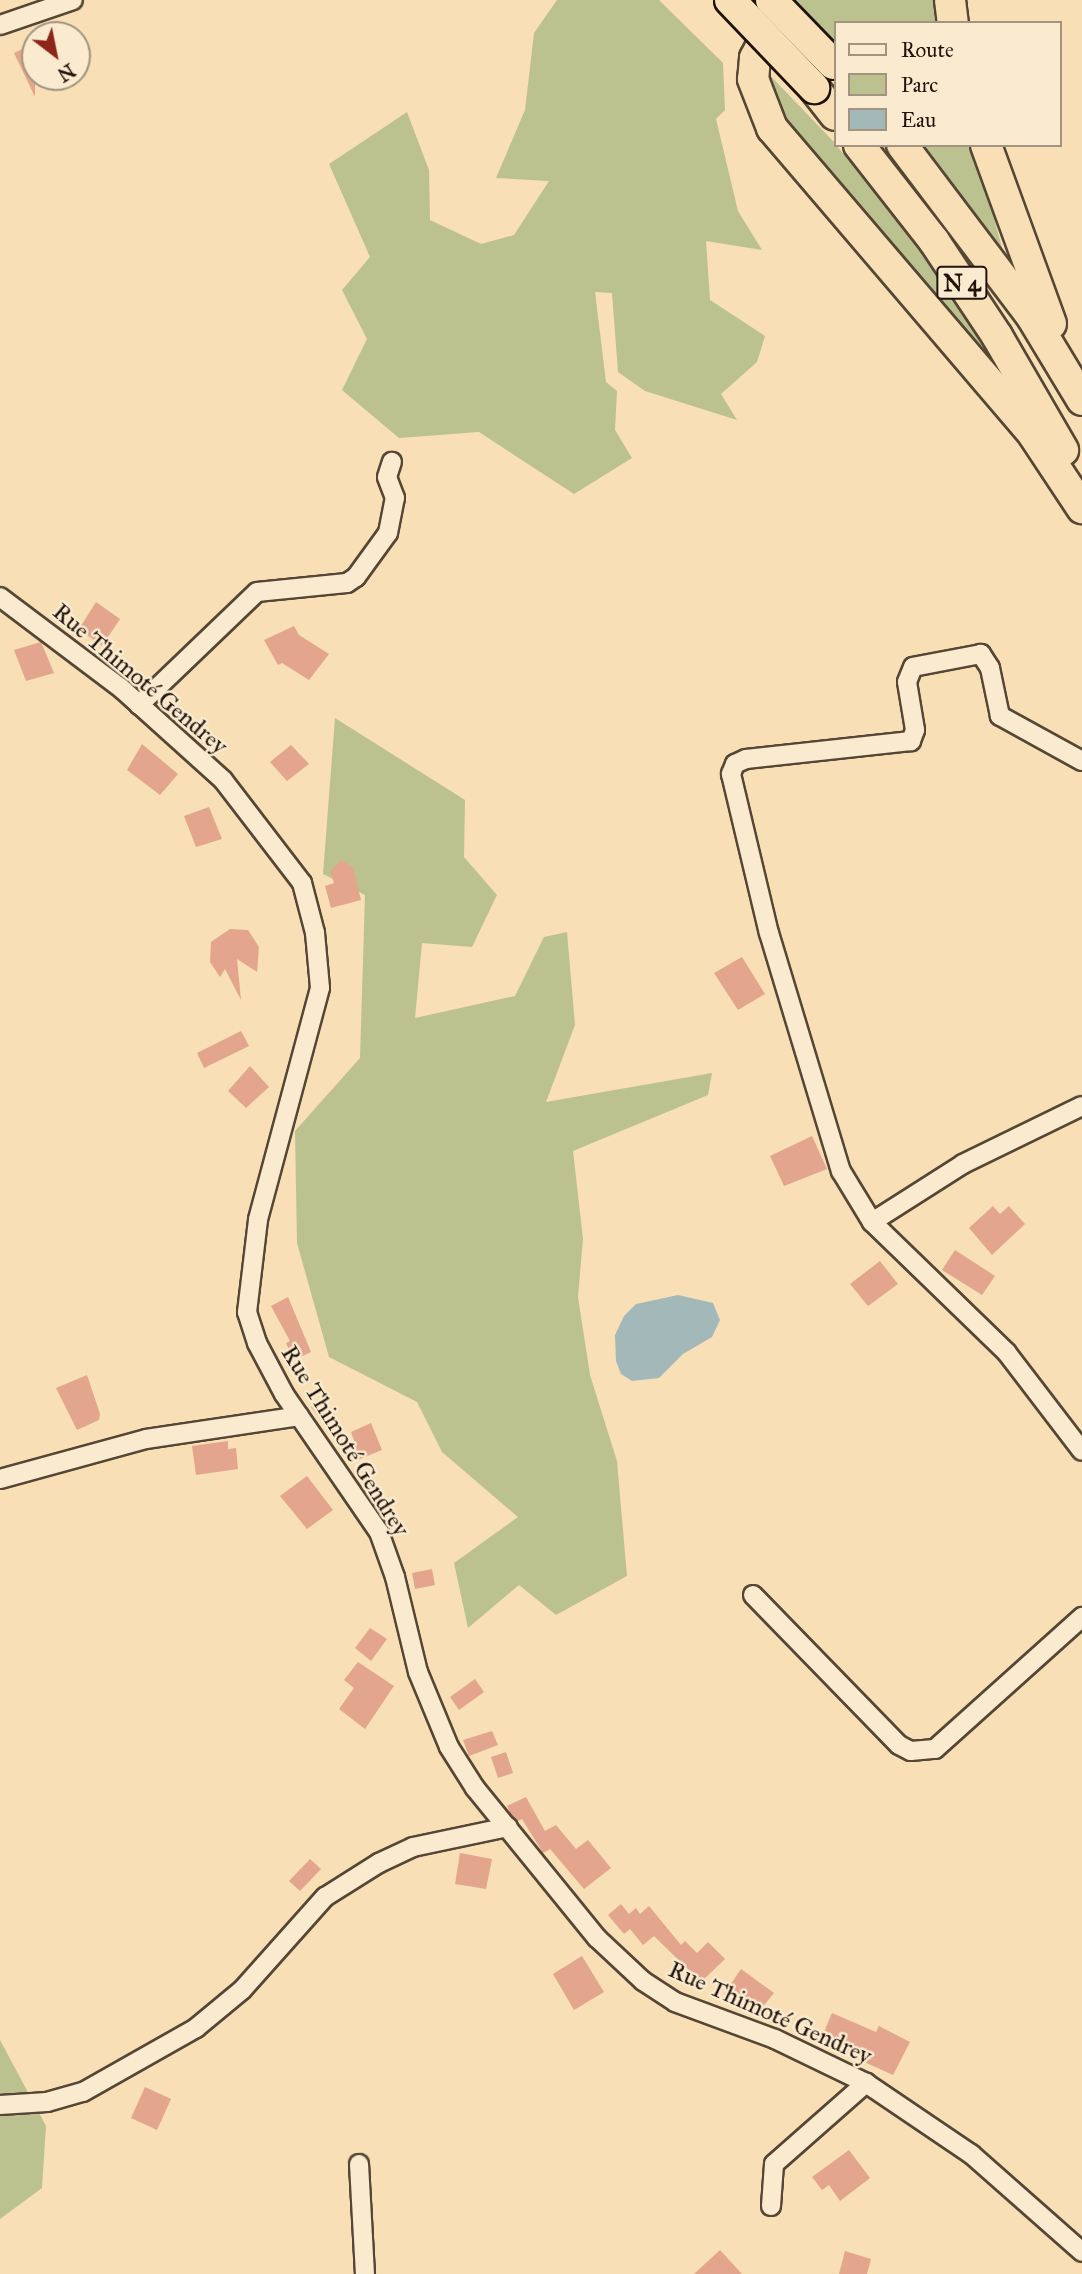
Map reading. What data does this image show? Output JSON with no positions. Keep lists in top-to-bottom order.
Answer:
{
  "streets": {
    "highway": ["N 4"],
    "street": ["Rue Thimoté Gendrey"]
  },
  "legend": ["Route", "Parc", "Eau"],
  "north": "bottom right"
}
